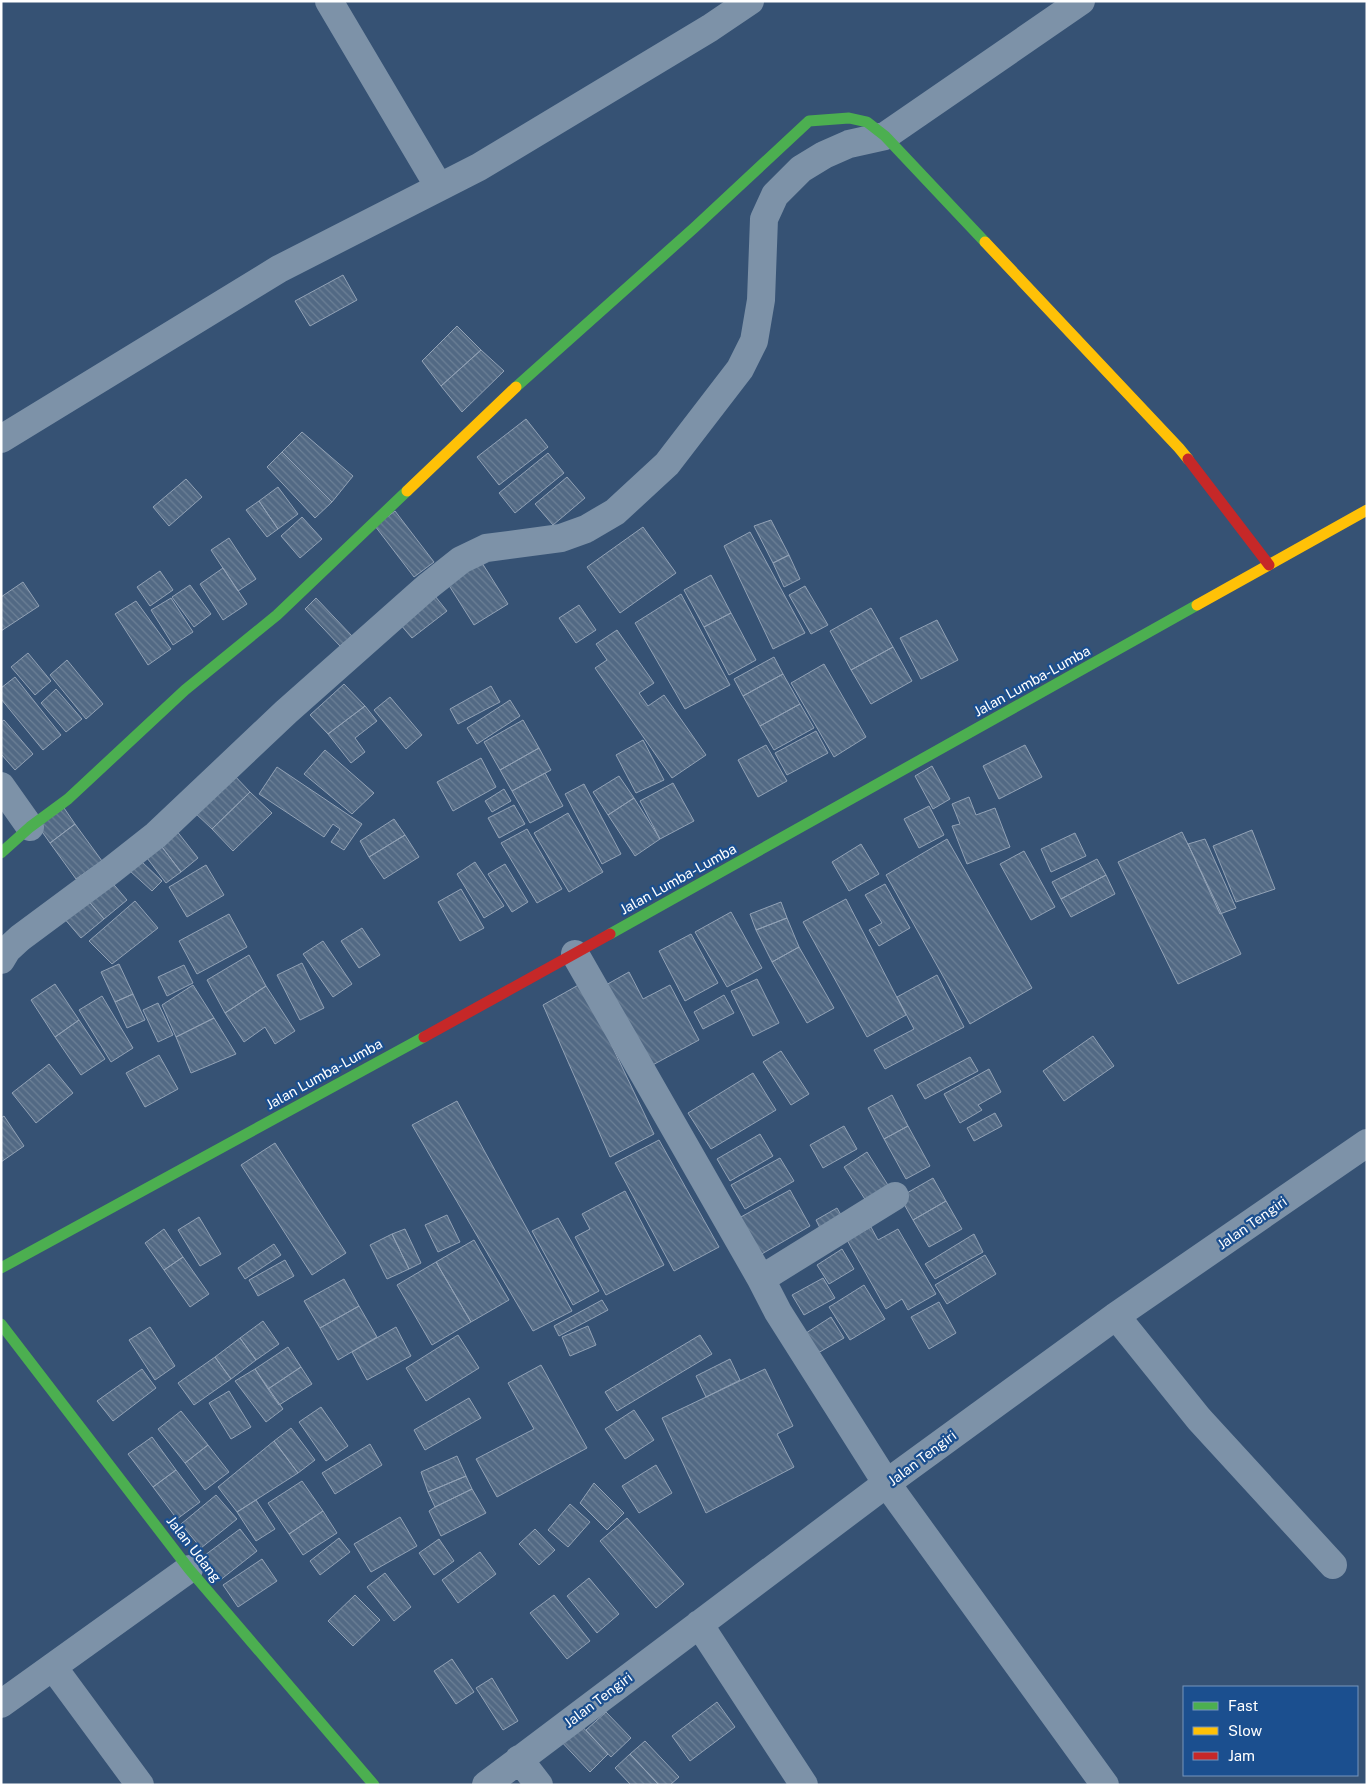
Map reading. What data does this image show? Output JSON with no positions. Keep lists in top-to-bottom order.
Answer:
{
  "streets": {
    "street": ["Jalan Lumba-Lumba", "Jalan Tengiri", "Jalan Udang"]
  },
  "legend": ["Fast", "Slow", "Jam"]
}
